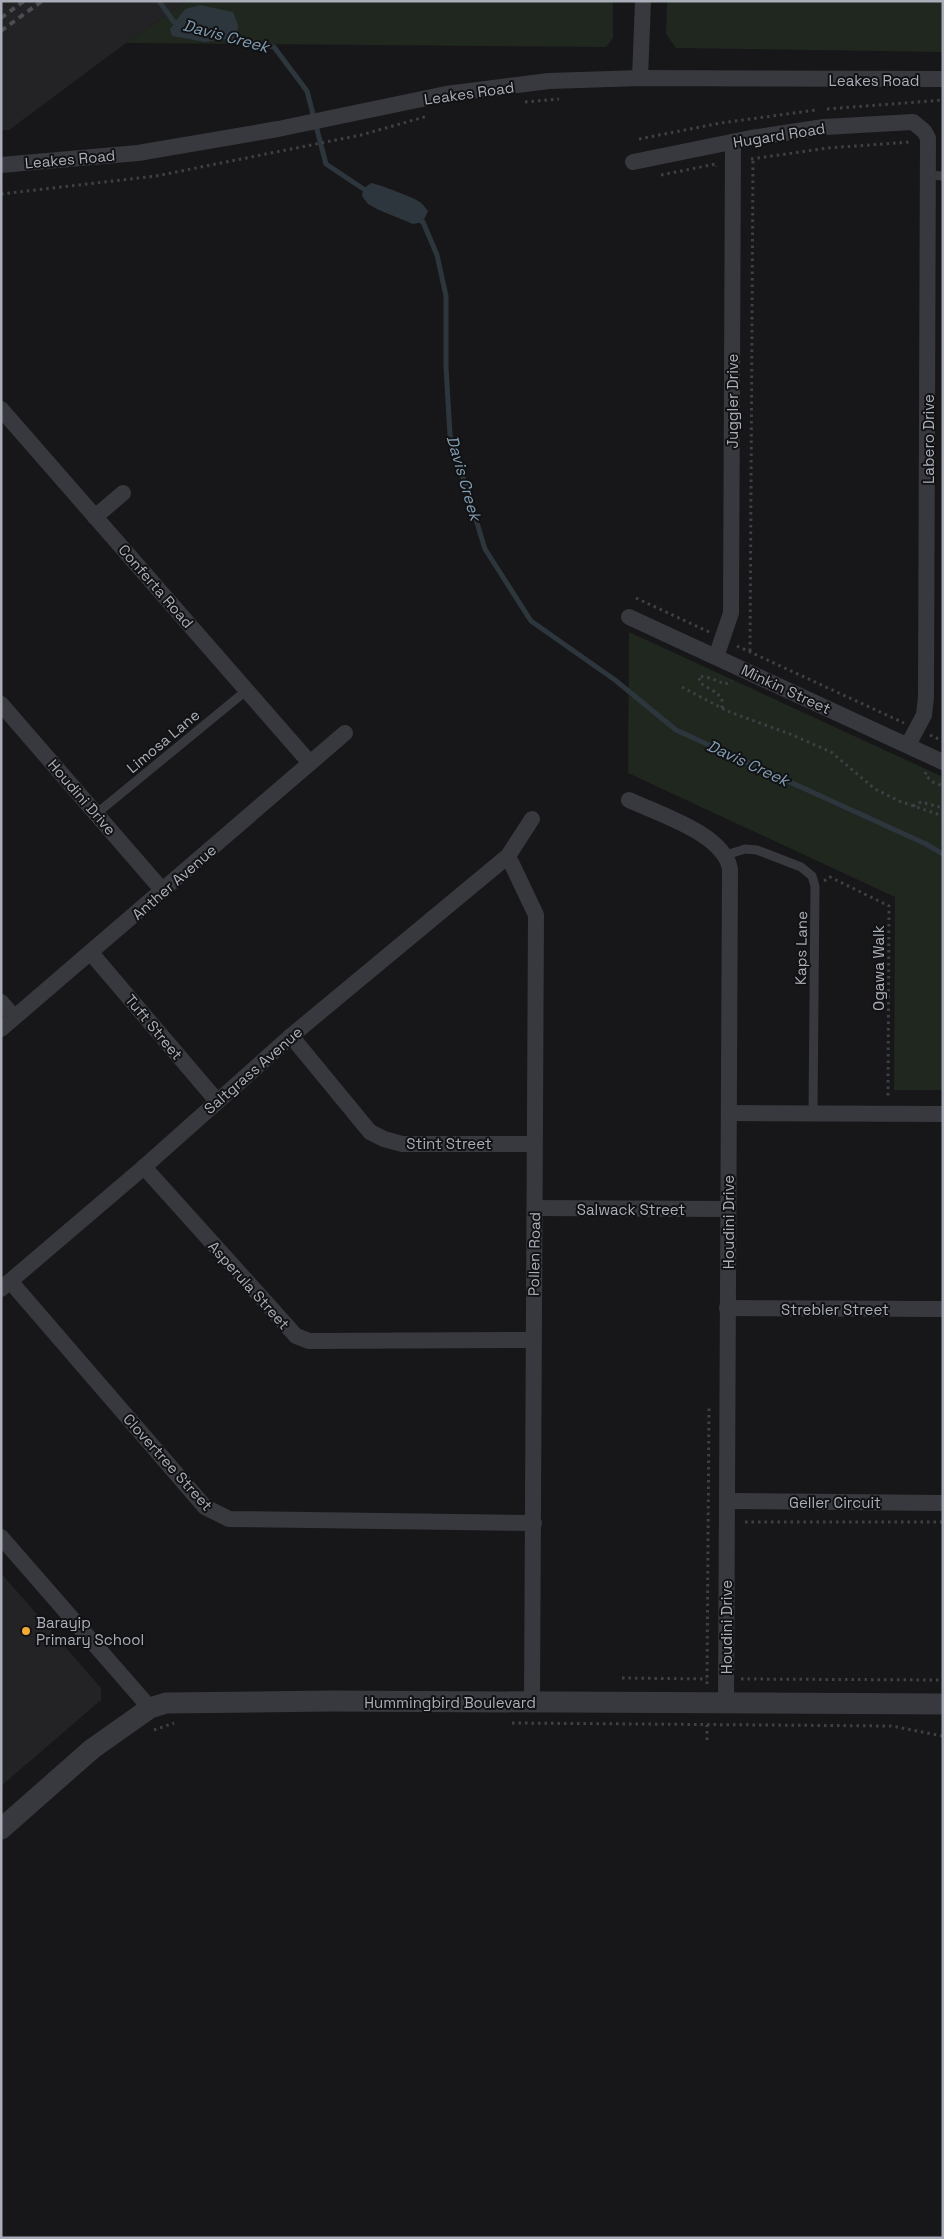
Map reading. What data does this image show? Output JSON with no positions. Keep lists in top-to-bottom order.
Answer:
{
  "streets": {
    "street": [
      "Leakes Road",
      "Hugard Road",
      "Juggler Drive",
      "Labero Drive",
      "Conferta Road",
      "Minkin Street",
      "Houdini Drive",
      "Anther Avenue",
      "Tuft Street",
      "Saltgrass Avenue",
      "Stint Street",
      "Salwack Street",
      "Pollen Road",
      "Asperula Street",
      "Strebler Street",
      "Clovertree Street",
      "Geller Circuit",
      "Hummingbird Boulevard"
    ],
    "lane": ["Limosa Lane", "Kaps Lane"],
    "path": ["Ogawa Walk"]
  },
  "crossings": [
    ["Hugard Road", "Juggler Drive"],
    ["Hugard Road", "Labero Drive"],
    ["Juggler Drive", "Minkin Street"],
    ["Labero Drive", "Minkin Street"],
    ["Conferta Road", "Limosa Lane"],
    ["Conferta Road", "Anther Avenue"],
    ["Limosa Lane", "Houdini Drive"],
    ["Houdini Drive", "Anther Avenue"],
    ["Houdini Drive", "Salwack Street"],
    ["Houdini Drive", "Strebler Street"],
    ["Houdini Drive", "Geller Circuit"],
    ["Houdini Drive", "Hummingbird Boulevard"],
    ["Anther Avenue", "Tuft Street"],
    ["Kaps Lane", "Ogawa Walk"],
    ["Tuft Street", "Saltgrass Avenue"],
    ["Saltgrass Avenue", "Stint Street"],
    ["Saltgrass Avenue", "Pollen Road"],
    ["Saltgrass Avenue", "Asperula Street"],
    ["Saltgrass Avenue", "Clovertree Street"],
    ["Stint Street", "Pollen Road"],
    ["Salwack Street", "Pollen Road"],
    ["Pollen Road", "Asperula Street"],
    ["Pollen Road", "Clovertree Street"],
    ["Pollen Road", "Hummingbird Boulevard"]
  ],
  "water": ["Davis Creek"],
  "places": ["Barayip Primary School"]
}
